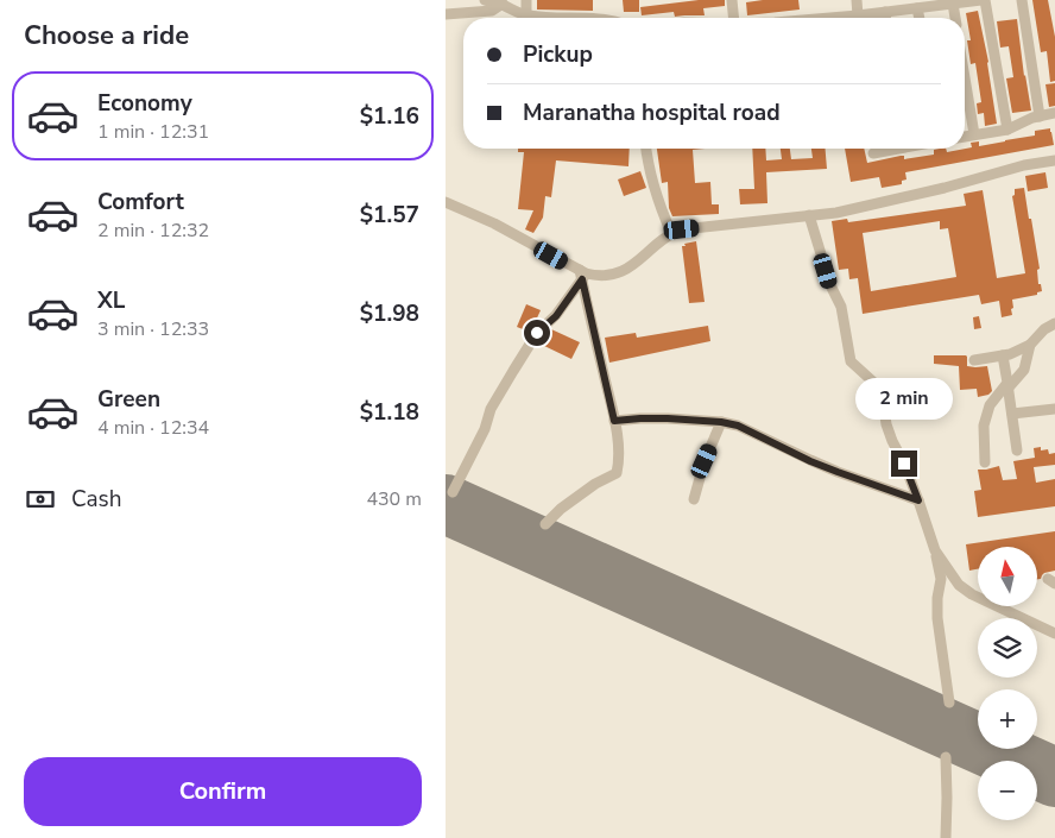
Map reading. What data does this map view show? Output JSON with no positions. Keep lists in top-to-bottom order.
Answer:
{
  "north": "top",
  "page": {
    "heading": "Choose a ride",
    "banner": ["Pickup", "Maranatha hospital road"],
    "list": [
      {
        "name": "Economy",
        "note": "1 min · 12:31",
        "value": "$1.16"
      },
      {
        "name": "Comfort",
        "note": "2 min · 12:32",
        "value": "$1.57"
      },
      {
        "name": "XL",
        "note": "3 min · 12:33",
        "value": "$1.98"
      },
      {
        "name": "Green",
        "note": "4 min · 12:34",
        "value": "$1.18"
      }
    ],
    "bubble": "2 min",
    "pay": ["Cash", "430 m"],
    "map_buttons": ["+", "−"],
    "buttons": "Confirm"
  }
}
